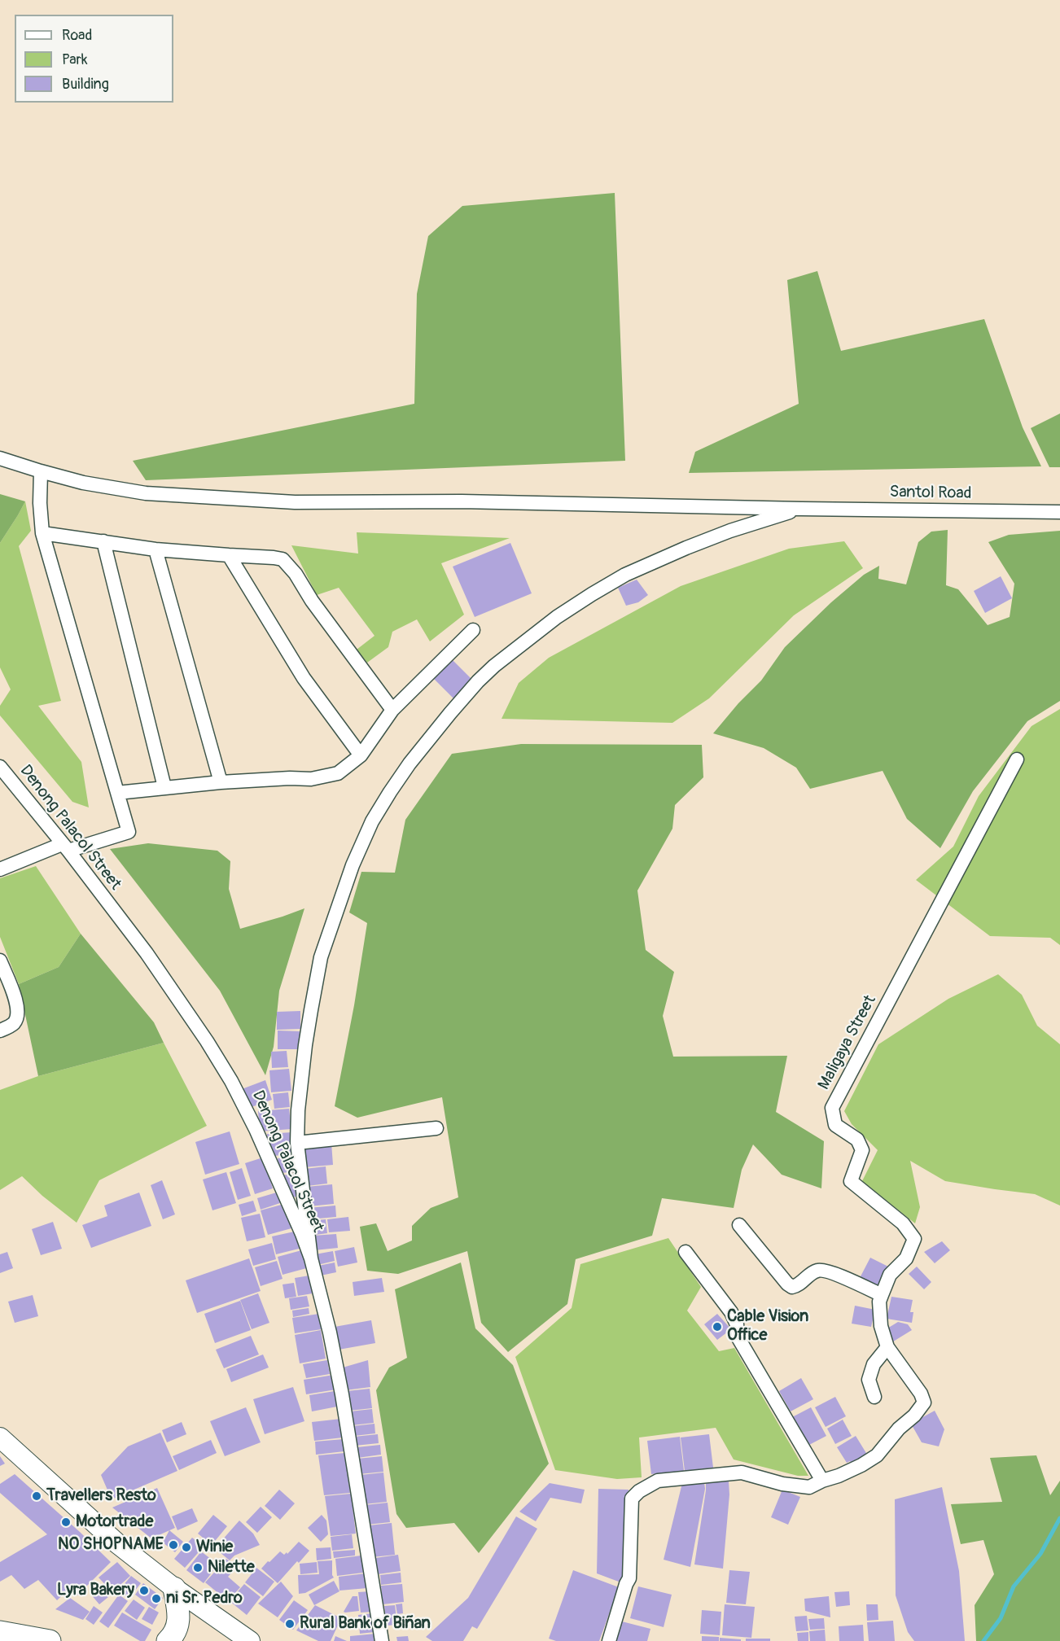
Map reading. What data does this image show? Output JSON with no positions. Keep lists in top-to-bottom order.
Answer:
{
  "streets": {
    "street": ["Santol Road", "Denong Palacol Street", "Maligaya Street"]
  },
  "places": [
    "Cable Vision Office",
    "Travellers Resto",
    "Motortrade",
    "NO SHOPNAME",
    "Winie",
    "Nilette",
    "Lyra Bakery",
    "ni Sr. Pedro",
    "Rural Bank of Biñan"
  ],
  "legend": ["Road", "Park", "Building"]
}
